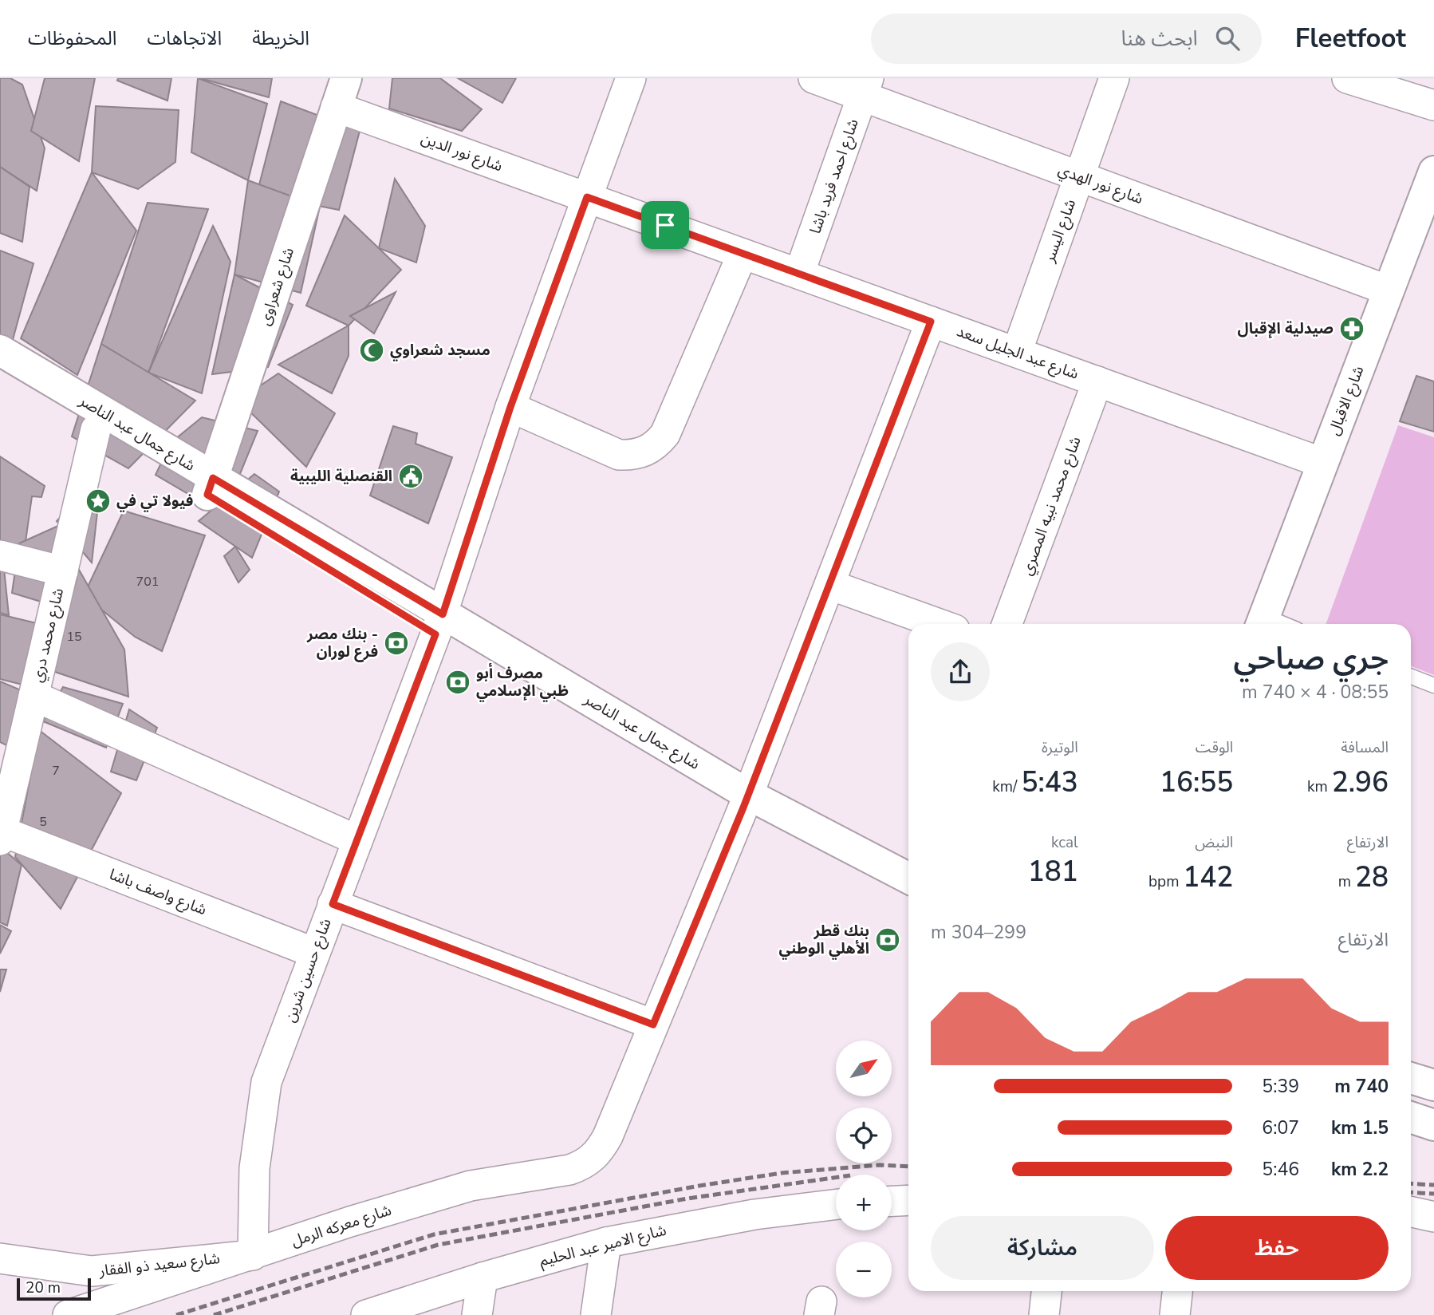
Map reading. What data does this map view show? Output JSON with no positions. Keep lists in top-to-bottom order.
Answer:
{
  "streets": {
    "main road": ["شارع شعراوى", "شارع الاقبال", "شارع جمال عبد الناصر"],
    "street": [
      "شارع نور الدين",
      "شارع احمد فريد باشا",
      "شارع نور الهدي",
      "شارع اليسر",
      "شارع عبد الجليل سعد",
      "شارع محمد نبيه المصري",
      "شارع محمد دري",
      "شارع واصف باشا",
      "شارع حسين شرين",
      "شارع معركه الرمل",
      "شارع الامير عبد الحليم",
      "شارع سعيد ذو الفقار"
    ]
  },
  "crossings": [
    ["شارع نور الدين", "شارع شعراوى"],
    ["شارع نور الدين", "شارع عبد الجليل سعد"],
    ["شارع نور الدين", "شارع حسين شرين"],
    ["شارع احمد فريد باشا", "شارع نور الهدي"],
    ["شارع احمد فريد باشا", "شارع عبد الجليل سعد"],
    ["شارع نور الهدي", "شارع اليسر"],
    ["شارع نور الهدي", "شارع الاقبال"],
    ["شارع اليسر", "شارع عبد الجليل سعد"],
    ["شارع شعراوى", "شارع جمال عبد الناصر"],
    ["شارع عبد الجليل سعد", "شارع الاقبال"],
    ["شارع عبد الجليل سعد", "شارع محمد نبيه المصري"],
    ["شارع عبد الجليل سعد", "شارع حسين شرين"],
    ["شارع عبد الجليل سعد", "شارع معركه الرمل"],
    ["شارع جمال عبد الناصر", "شارع محمد دري"],
    ["شارع جمال عبد الناصر", "شارع حسين شرين"],
    ["شارع جمال عبد الناصر", "شارع معركه الرمل"],
    ["شارع محمد دري", "شارع واصف باشا"],
    ["شارع واصف باشا", "شارع حسين شرين"],
    ["شارع حسين شرين", "شارع معركه الرمل"],
    ["شارع حسين شرين", "شارع سعيد ذو الفقار"],
    ["شارع معركه الرمل", "شارع سعيد ذو الفقار"]
  ],
  "places": {
    "pharmacy": ["صيدلية الإقبال"],
    "mosque": ["مسجد شعراوي"],
    "public building": ["القنصلية الليبية"],
    "place": ["فيولا تي في"],
    "bank": ["بنك مصر - فرع لوران", "مصرف أبو ظبي الإسلامي", "بنك قطر الأهلي الوطني"]
  },
  "house_numbers": [
    "701",
    "15",
    "7",
    "5"
  ],
  "scale_bar": "20 m",
  "north": "top right",
  "page": {
    "header": "Fleetfoot",
    "search": "ابحث هنا",
    "nav": ["الخريطة", "الاتجاهات", "المحفوظات"],
    "heading": ["جري صباحي", "08:55 · 4 × 740 m"],
    "stats": [
      ["المسافة", "2.96 km"],
      ["الوقت", "16:55"],
      ["الوتيرة", "5:43 /km"],
      ["الارتفاع", "28 m"],
      ["النبض", "142 bpm"],
      ["kcal", "181"]
    ],
    "chart": ["الارتفاع", "299–304 m"],
    "map_buttons": ["+", "−"],
    "list": [
      {
        "name": "740 m",
        "note": "5:39"
      },
      {
        "name": "1.5 km",
        "note": "6:07"
      },
      {
        "name": "2.2 km",
        "note": "5:46"
      }
    ],
    "buttons": ["حفظ", "مشاركة"],
    "scale": "20 m"
  }
}
